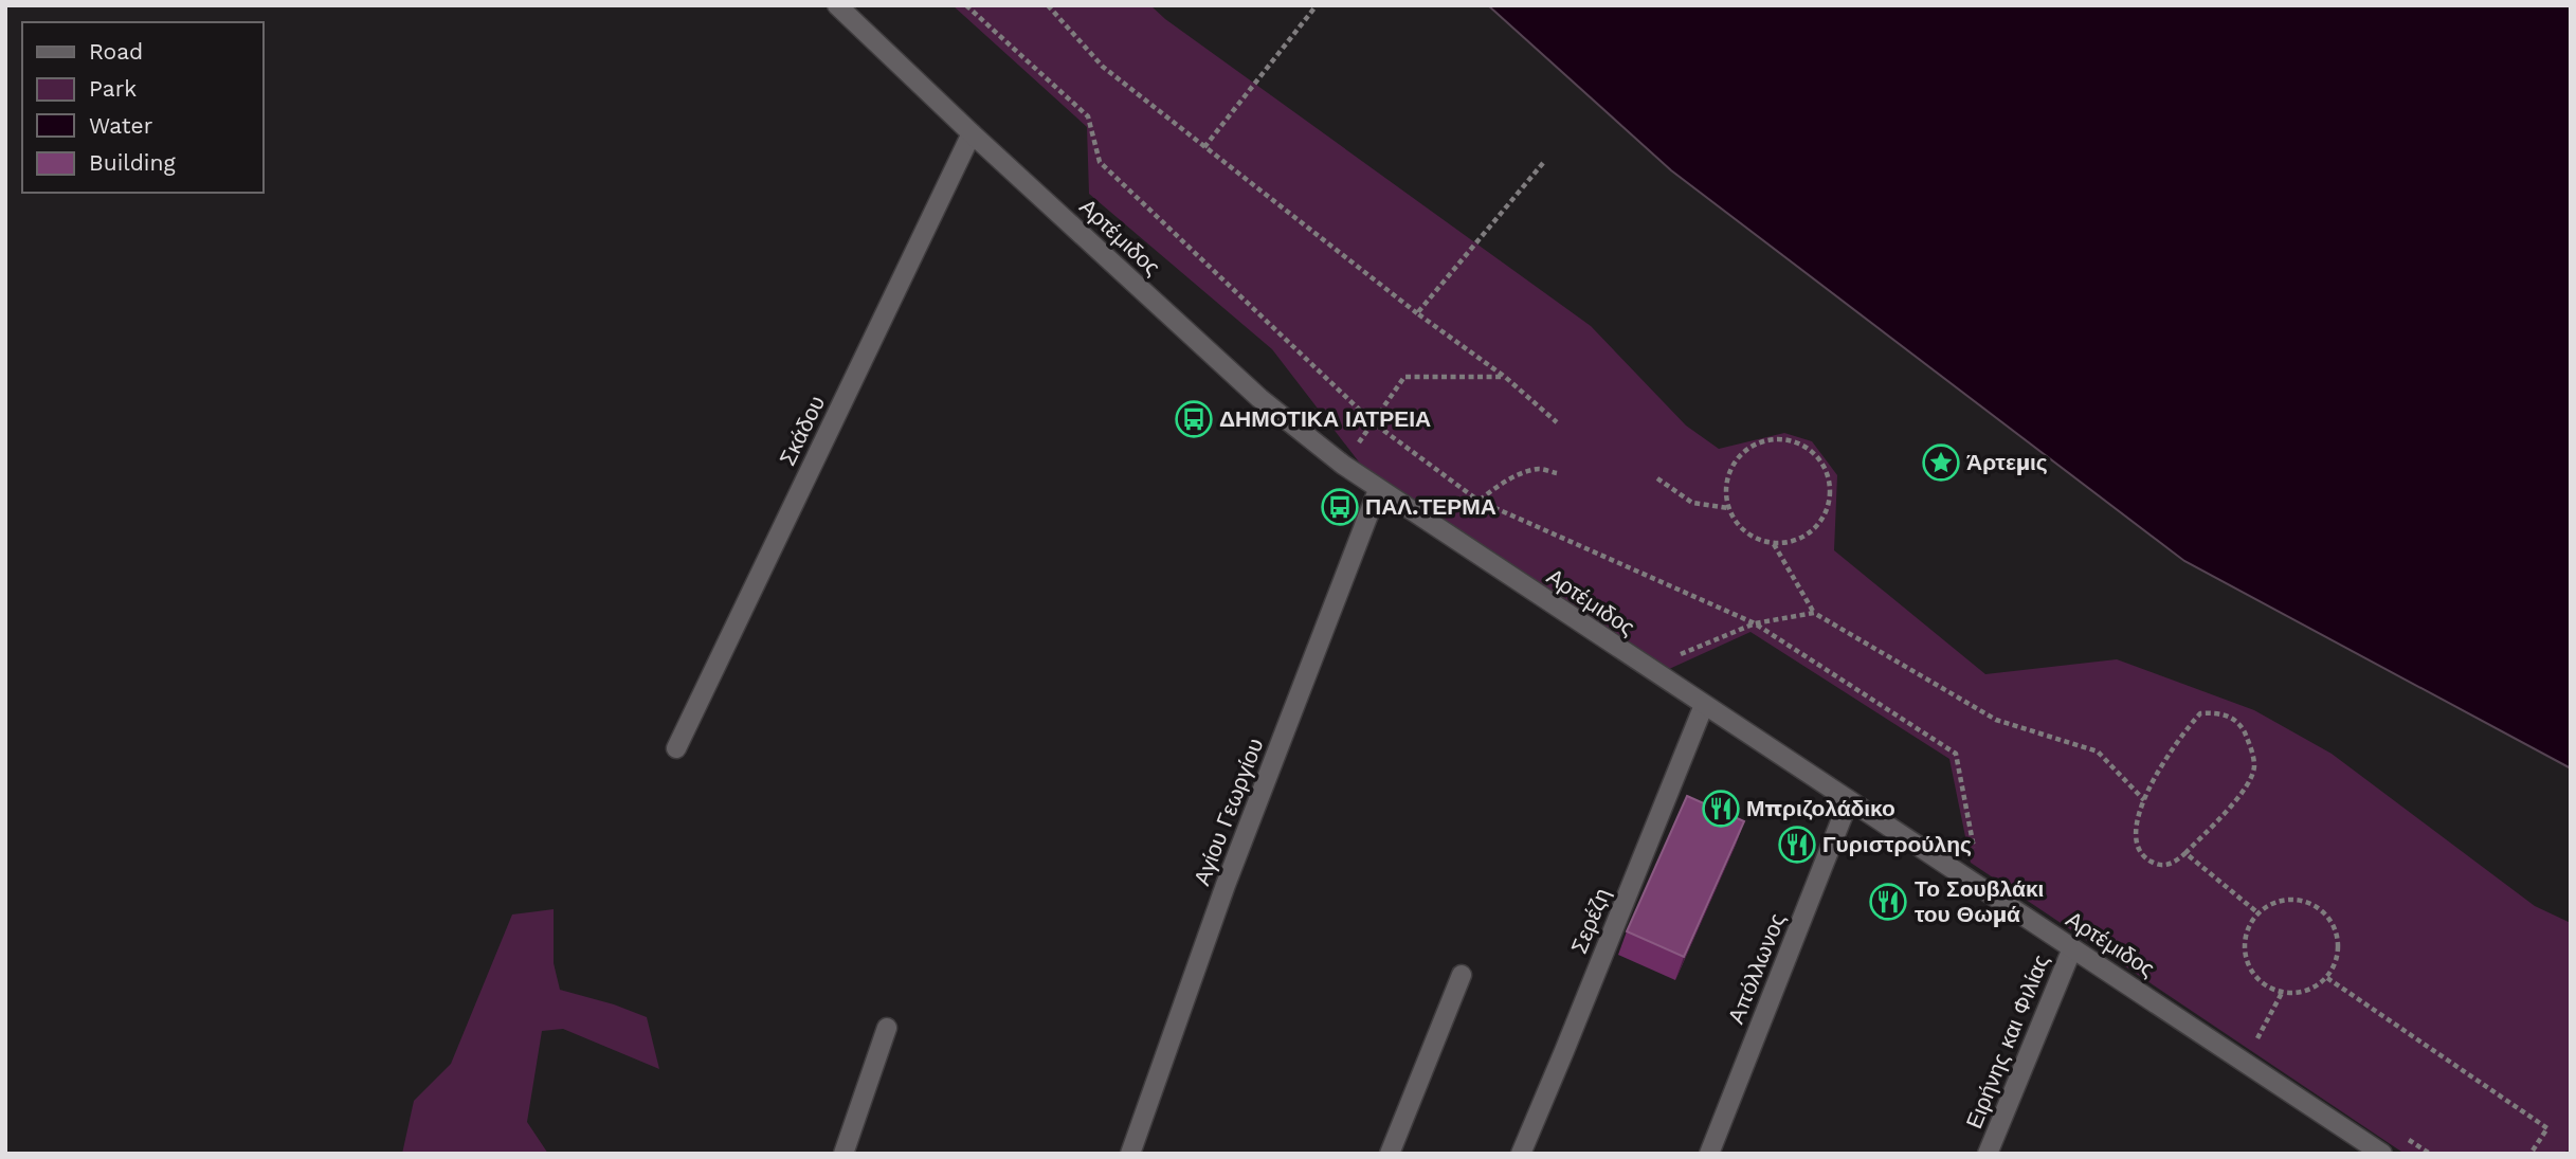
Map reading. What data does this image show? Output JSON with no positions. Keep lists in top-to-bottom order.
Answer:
{
  "streets": {
    "street": [
      "Αρτέμιδος",
      "Σκάδου",
      "Αγίου Γεωργίου",
      "Σερέζη",
      "Απόλλωνος",
      "Ειρήνης και Φιλίας"
    ]
  },
  "crossings": [
    ["Αρτέμιδος", "Σκάδου"],
    ["Αρτέμιδος", "Αγίου Γεωργίου"],
    ["Αρτέμιδος", "Σερέζη"],
    ["Αρτέμιδος", "Απόλλωνος"],
    ["Αρτέμιδος", "Ειρήνης και Φιλίας"]
  ],
  "places": {
    "bus stop": ["ΔΗΜΟΤΙΚΑ ΙΑΤΡΕΙΑ", "ΠΑΛ.ΤΕΡΜΑ"],
    "place": ["Άρτεμις"],
    "restaurant": ["Μπριζολάδικο", "Γυριστρούλης", "Το Σουβλάκι του Θωμά"]
  },
  "legend": [
    "Road",
    "Park",
    "Water",
    "Building"
  ]
}
